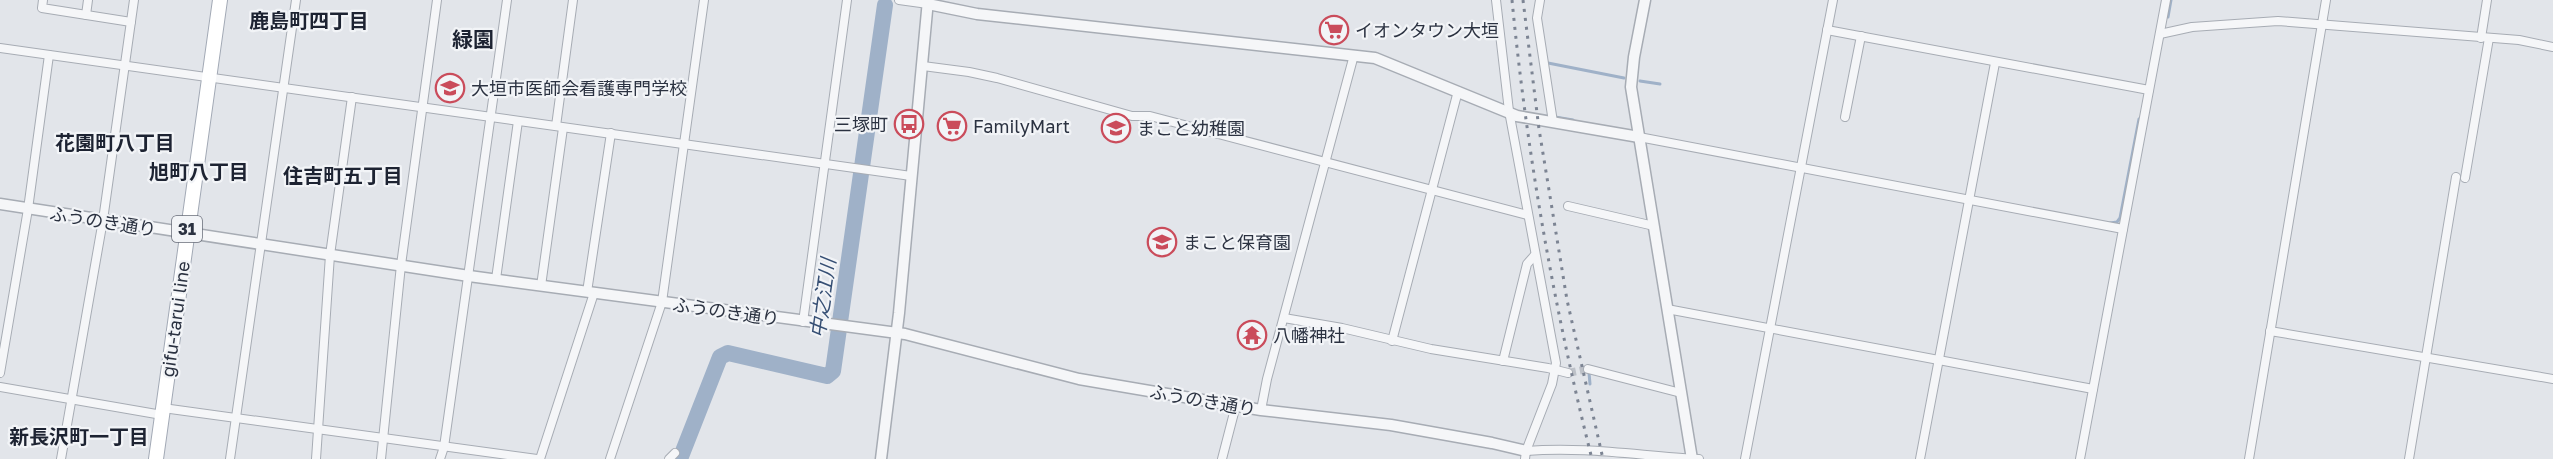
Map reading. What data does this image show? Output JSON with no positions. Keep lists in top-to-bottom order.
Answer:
{
  "streets": {
    "main road": ["31", "gifu-tarui line"],
    "street": ["ふうのき通り"]
  },
  "crossings": [
    ["ふうのき通り", "gifu-tarui line"]
  ],
  "districts": [
    "鹿島町四丁目",
    "緑園",
    "花園町八丁目",
    "旭町八丁目",
    "住吉町五丁目",
    "新長沢町一丁目"
  ],
  "water": ["中之江川"],
  "places": {
    "supermarket": ["イオンタウン大垣", "FamilyMart"],
    "school or university": ["大垣市医師会看護専門学校", "まこと幼稚園", "まこと保育園"],
    "bus stop": ["三塚町"],
    "temple": ["八幡神社"]
  }
}
